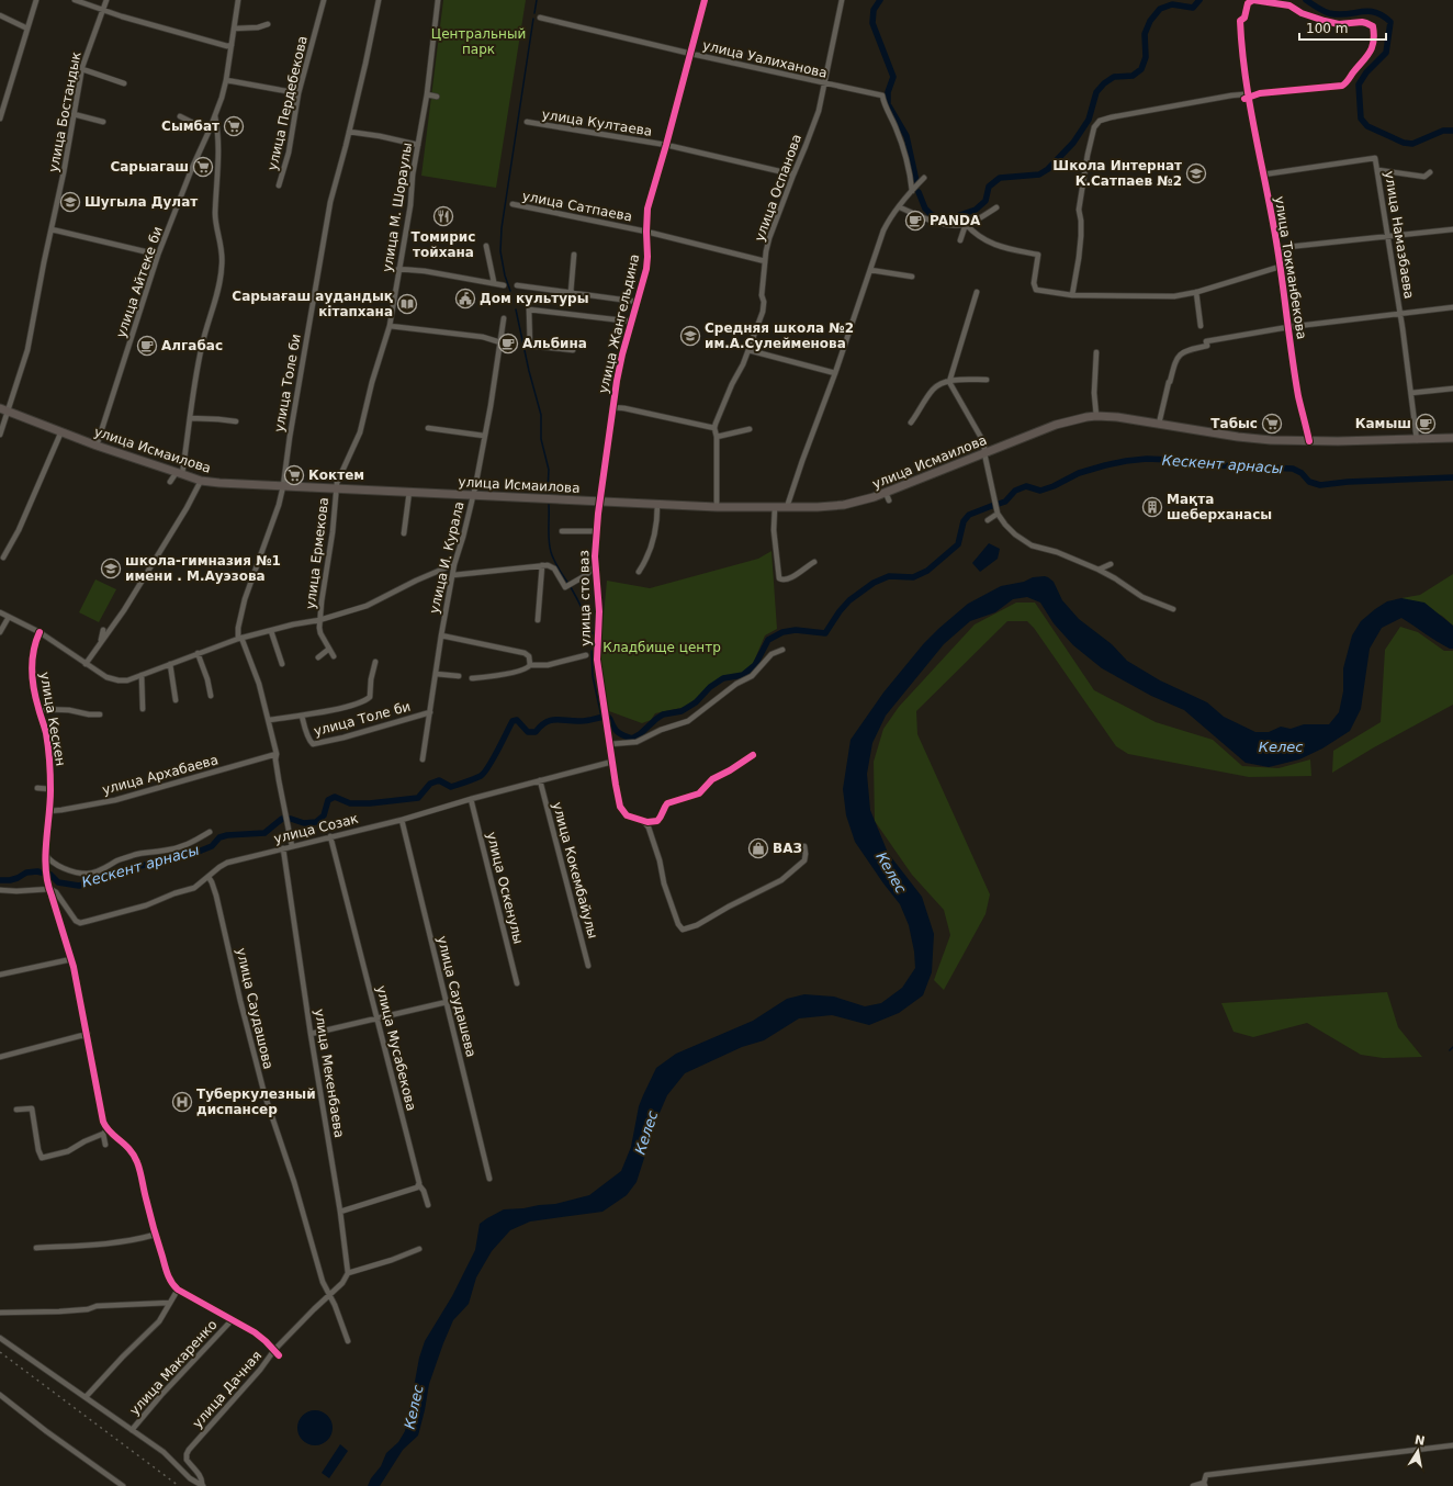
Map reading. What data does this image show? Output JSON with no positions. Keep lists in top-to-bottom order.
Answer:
{
  "streets": {
    "main road": ["улица Исмаилова"],
    "street": [
      "улица Уалиханова",
      "улица Пердебекова",
      "улица Бостандык",
      "улица Култаева",
      "улица Оспанова",
      "улица Сатпаева",
      "улица М. Шораулы",
      "улица Намазбаева",
      "улица Токманбекова",
      "улица Айтеке би",
      "улица Жангельдина",
      "улица Толе би",
      "улица Ермекова",
      "улица И. Курала",
      "улица сто ваз",
      "улица Кескен",
      "улица Архабаева",
      "улица Созак",
      "улица Кокембайулы",
      "улица Оскенулы",
      "улица Саудашева",
      "улица Саудашова",
      "улица Мусабекова",
      "улица Мекенбаева",
      "улица Макаренко",
      "улица Дачная"
    ]
  },
  "crossings": [
    ["улица Уалиханова", "улица Оспанова"],
    ["улица Уалиханова", "улица Жангельдина"],
    ["улица Бостандык", "улица Исмаилова"],
    ["улица Култаева", "улица Оспанова"],
    ["улица Култаева", "улица Жангельдина"],
    ["улица Оспанова", "улица Сатпаева"],
    ["улица Сатпаева", "улица Жангельдина"],
    ["улица М. Шораулы", "улица Исмаилова"],
    ["улица М. Шораулы", "улица Ермекова"],
    ["улица Намазбаева", "улица Токманбекова"],
    ["улица Намазбаева", "улица Исмаилова"],
    ["улица Токманбекова", "улица Исмаилова"],
    ["улица Айтеке би", "улица Исмаилова"],
    ["улица Жангельдина", "улица Исмаилова"],
    ["улица Жангельдина", "улица сто ваз"],
    ["улица Толе би", "улица Исмаилова"],
    ["улица Толе би", "улица Ермекова"],
    ["улица Толе би", "улица И. Курала"],
    ["улица Толе би", "улица Архабаева"],
    ["улица Толе би", "улица Созак"],
    ["улица Исмаилова", "улица Ермекова"],
    ["улица Исмаилова", "улица И. Курала"],
    ["улица Исмаилова", "улица сто ваз"],
    ["улица Ермекова", "улица И. Курала"],
    ["улица Ермекова", "улица Кескен"],
    ["улица сто ваз", "улица Созак"],
    ["улица Кескен", "улица Архабаева"],
    ["улица Кескен", "улица Созак"],
    ["улица Созак", "улица Кокембайулы"],
    ["улица Созак", "улица Оскенулы"],
    ["улица Созак", "улица Саудашева"],
    ["улица Созак", "улица Саудашова"],
    ["улица Созак", "улица Мусабекова"],
    ["улица Созак", "улица Мекенбаева"],
    ["улица Саудашова", "улица Дачная"]
  ],
  "water": ["Кескент арнасы", "Келес"],
  "parks": ["Центральный парк", "Кладбище центр"],
  "places": {
    "supermarket": [
      "Сымбат",
      "Сарыагаш",
      "Табыс",
      "Коктем"
    ],
    "school or university": [
      "Школа Интернат К.Сатпаев №2",
      "Шугыла Дулат",
      "Средняя школа №2 им.А.Сулейменова",
      "школа-гимназия №1 имени . М.Ауэзова"
    ],
    "restaurant": ["Томирис тойхана"],
    "cafe": [
      "PANDA",
      "Альбина",
      "Алгабас",
      "Камыш"
    ],
    "public building": ["Дом культуры"],
    "library": ["Сарыағаш аудандық кітапхана"],
    "building": ["Мақта шеберханасы"],
    "shop": ["ВАЗ"],
    "hospital": ["Туберкулезный диспансер"]
  },
  "scale_bar": "100 m",
  "north": "top"
}
